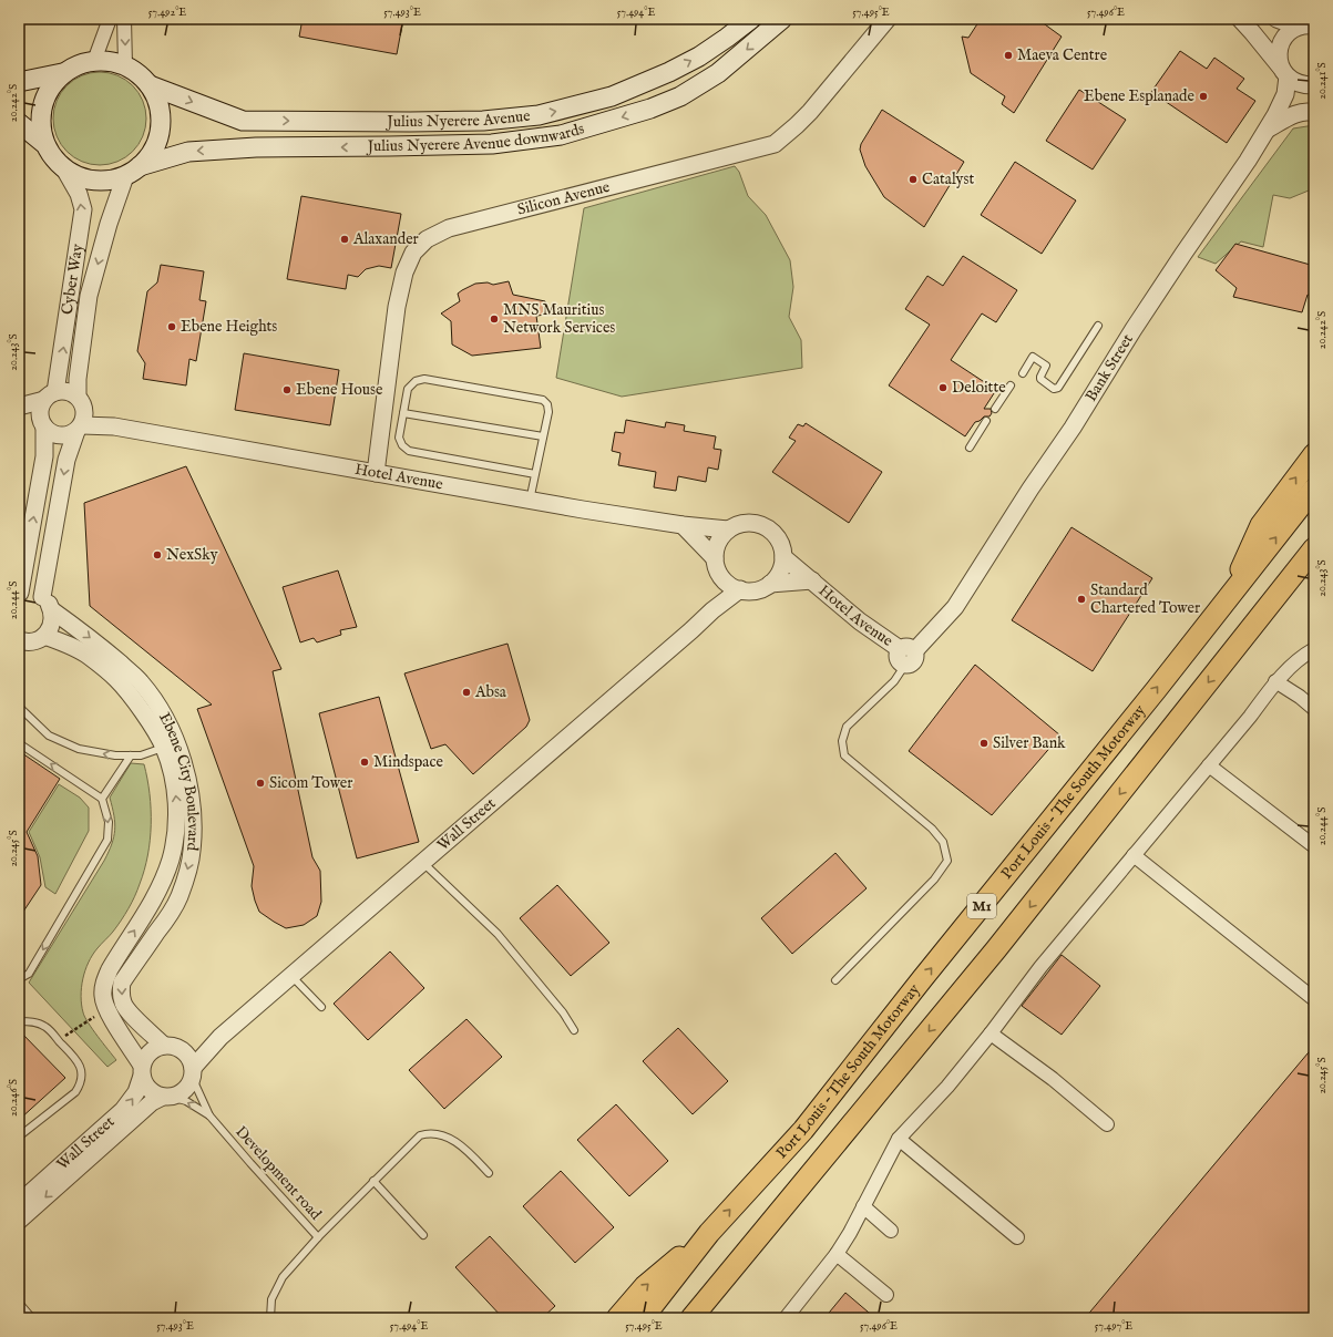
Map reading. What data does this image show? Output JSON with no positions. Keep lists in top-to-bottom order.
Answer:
{
  "streets": {
    "highway": ["Port Louis – The South Motorway", "M1"],
    "main road": ["Julius Nyerere Avenue", "Julius Nyerere Avenue downwards"],
    "street": [
      "Silicon Avenue",
      "Cyber Way",
      "Bank Street",
      "Hotel Avenue",
      "Ebene City Boulevard",
      "Wall Street"
    ],
    "lane": ["Development road"]
  },
  "crossings": [
    ["Julius Nyerere Avenue", "Julius Nyerere Avenue downwards"],
    ["Julius Nyerere Avenue", "Cyber Way"],
    ["Julius Nyerere Avenue downwards", "Cyber Way"],
    ["Silicon Avenue", "Hotel Avenue"],
    ["Cyber Way", "Hotel Avenue"],
    ["Cyber Way", "Ebene City Boulevard"],
    ["Bank Street", "Hotel Avenue"],
    ["Hotel Avenue", "Wall Street"],
    ["Ebene City Boulevard", "Wall Street"]
  ],
  "one_way": ["Julius Nyerere Avenue", "Julius Nyerere Avenue downwards"],
  "places": [
    "Maeva Centre",
    "Ebene Esplanade",
    "Catalyst",
    "Alaxander",
    "MNS Mauritius Network Services",
    "Ebene Heights",
    "Deloitte",
    "Ebene House",
    "NexSky",
    "Standard Chartered Tower",
    "Absa",
    "Silver Bank",
    "Mindspace",
    "Sicom Tower"
  ],
  "coordinates": [
    "57.492°E",
    "57.493°E",
    "57.494°E",
    "57.495°E",
    "57.496°E",
    "20.241°S",
    "20.242°S",
    "20.243°S",
    "20.244°S",
    "20.245°S",
    "20.246°S",
    "57.497°E"
  ]
}
